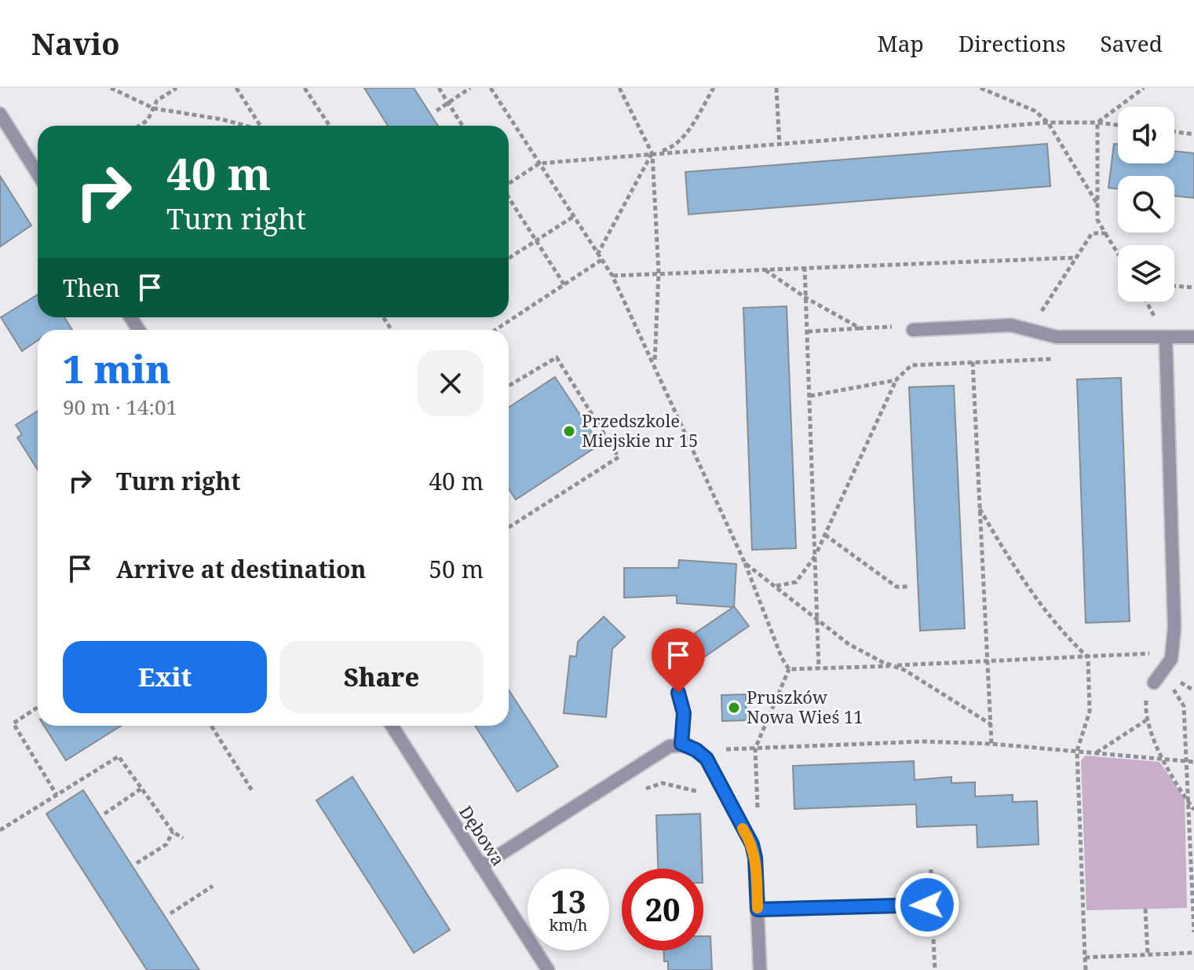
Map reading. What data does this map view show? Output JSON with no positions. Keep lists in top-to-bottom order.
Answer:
{
  "streets": {
    "street": ["Dębowa"]
  },
  "places": ["Przedszkole Miejskie nr 15", "Pruszków Nowa Wieś 11"],
  "page": {
    "header": "Navio",
    "nav": ["Map", "Directions", "Saved"],
    "turn": ["40 m", "Turn right"],
    "then": "Then",
    "heading": ["1 min", "90 m · 14:01"],
    "list": [
      {
        "name": "Turn right",
        "value": "40 m"
      },
      {
        "name": "Arrive at destination",
        "value": "50 m"
      }
    ],
    "buttons": ["Exit", "Share"],
    "speed": "13 km/h",
    "limit": "20"
  }
}
